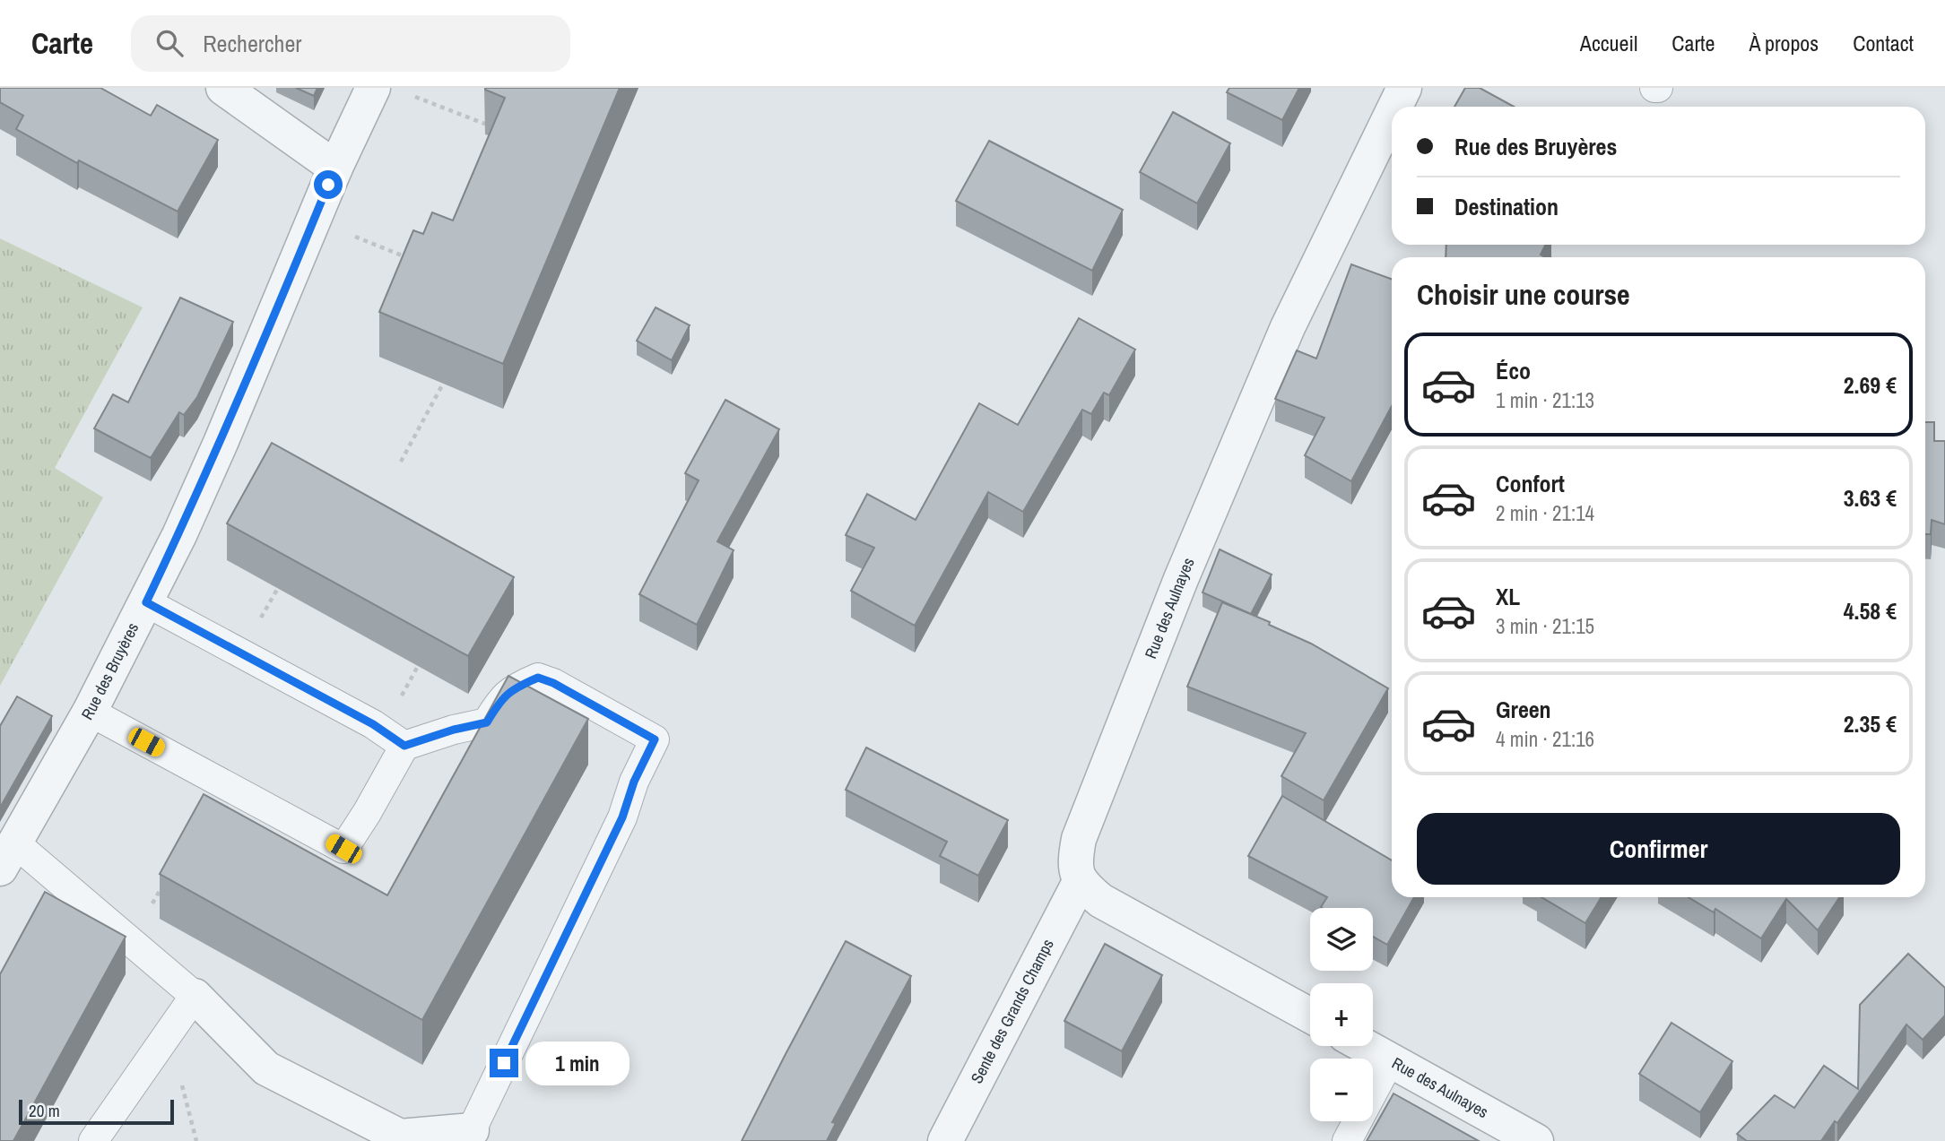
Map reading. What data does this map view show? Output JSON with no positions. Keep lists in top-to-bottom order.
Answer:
{
  "streets": {
    "street": ["Rue des Aulnayes", "Rue des Bruyères", "Sente des Grands Champs"]
  },
  "crossings": [
    ["Rue des Aulnayes", "Sente des Grands Champs"]
  ],
  "scale_bar": "20 m",
  "page": {
    "header": "Carte",
    "search": "Rechercher",
    "nav": [
      "Accueil",
      "Carte",
      "À propos",
      "Contact"
    ],
    "banner": ["Rue des Bruyères", "Destination"],
    "heading": "Choisir une course",
    "list": [
      {
        "name": "Éco",
        "note": "1 min · 21:13",
        "value": "2.69 €"
      },
      {
        "name": "Confort",
        "note": "2 min · 21:14",
        "value": "3.63 €"
      },
      {
        "name": "XL",
        "note": "3 min · 21:15",
        "value": "4.58 €"
      },
      {
        "name": "Green",
        "note": "4 min · 21:16",
        "value": "2.35 €"
      }
    ],
    "buttons": "Confirmer",
    "map_buttons": ["+", "−"],
    "bubble": "1 min",
    "scale": "20 m"
  }
}
